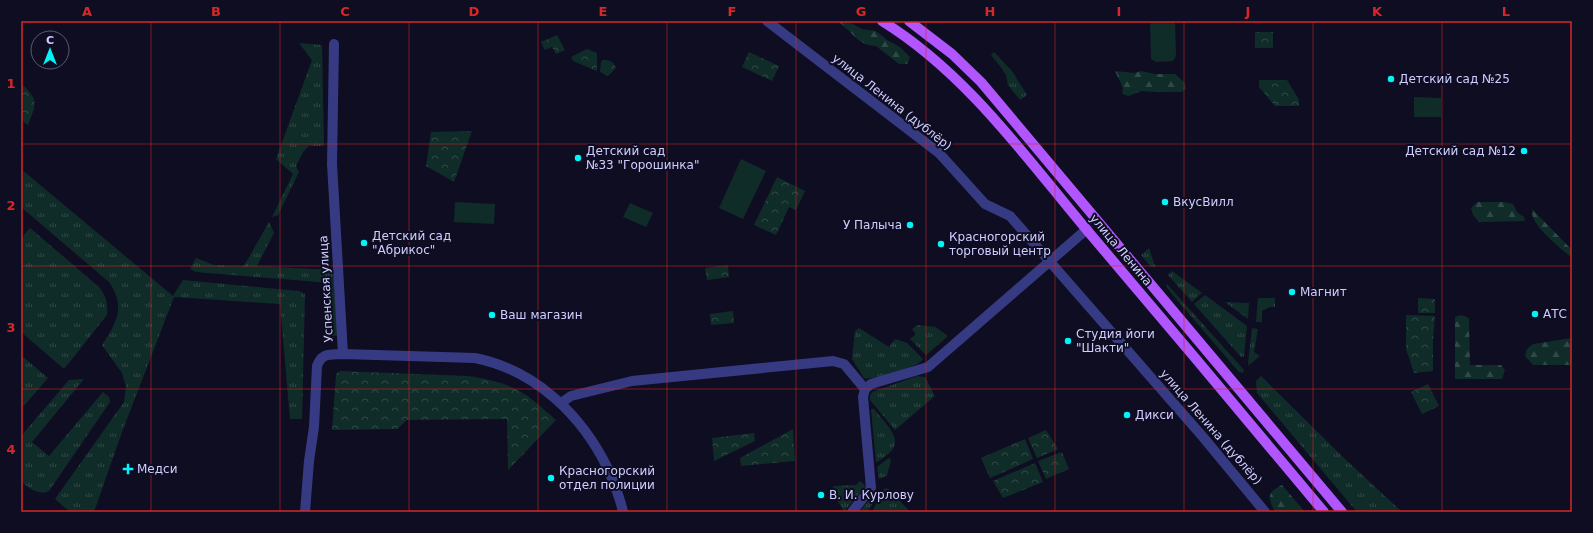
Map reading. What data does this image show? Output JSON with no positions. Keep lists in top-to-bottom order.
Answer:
{
  "streets": {
    "main road": ["улица Ленина"],
    "street": ["улица Ленина (дублёр)", "Успенская улица"]
  },
  "places": {
    "other": [
      "Детский сад №25",
      "Детский сад №12",
      "Детский сад №33 \"Горошинка\"",
      "ВкусВилл",
      "У Палыча",
      "Детский сад \"Абрикос\"",
      "Красногорский торговый центр",
      "Магнит",
      "АТС",
      "Ваш магазин",
      "Студия йоги \"Шакти\"",
      "Дикси",
      "Красногорский отдел полиции",
      "В. И. Курлову"
    ],
    "health": ["Медси"]
  },
  "north": "top",
  "grid": {
    "columns": [
      "A",
      "B",
      "C",
      "D",
      "E",
      "F",
      "G",
      "H",
      "I",
      "J",
      "K",
      "L"
    ],
    "rows": [
      "1",
      "2",
      "3",
      "4"
    ]
  }
}
